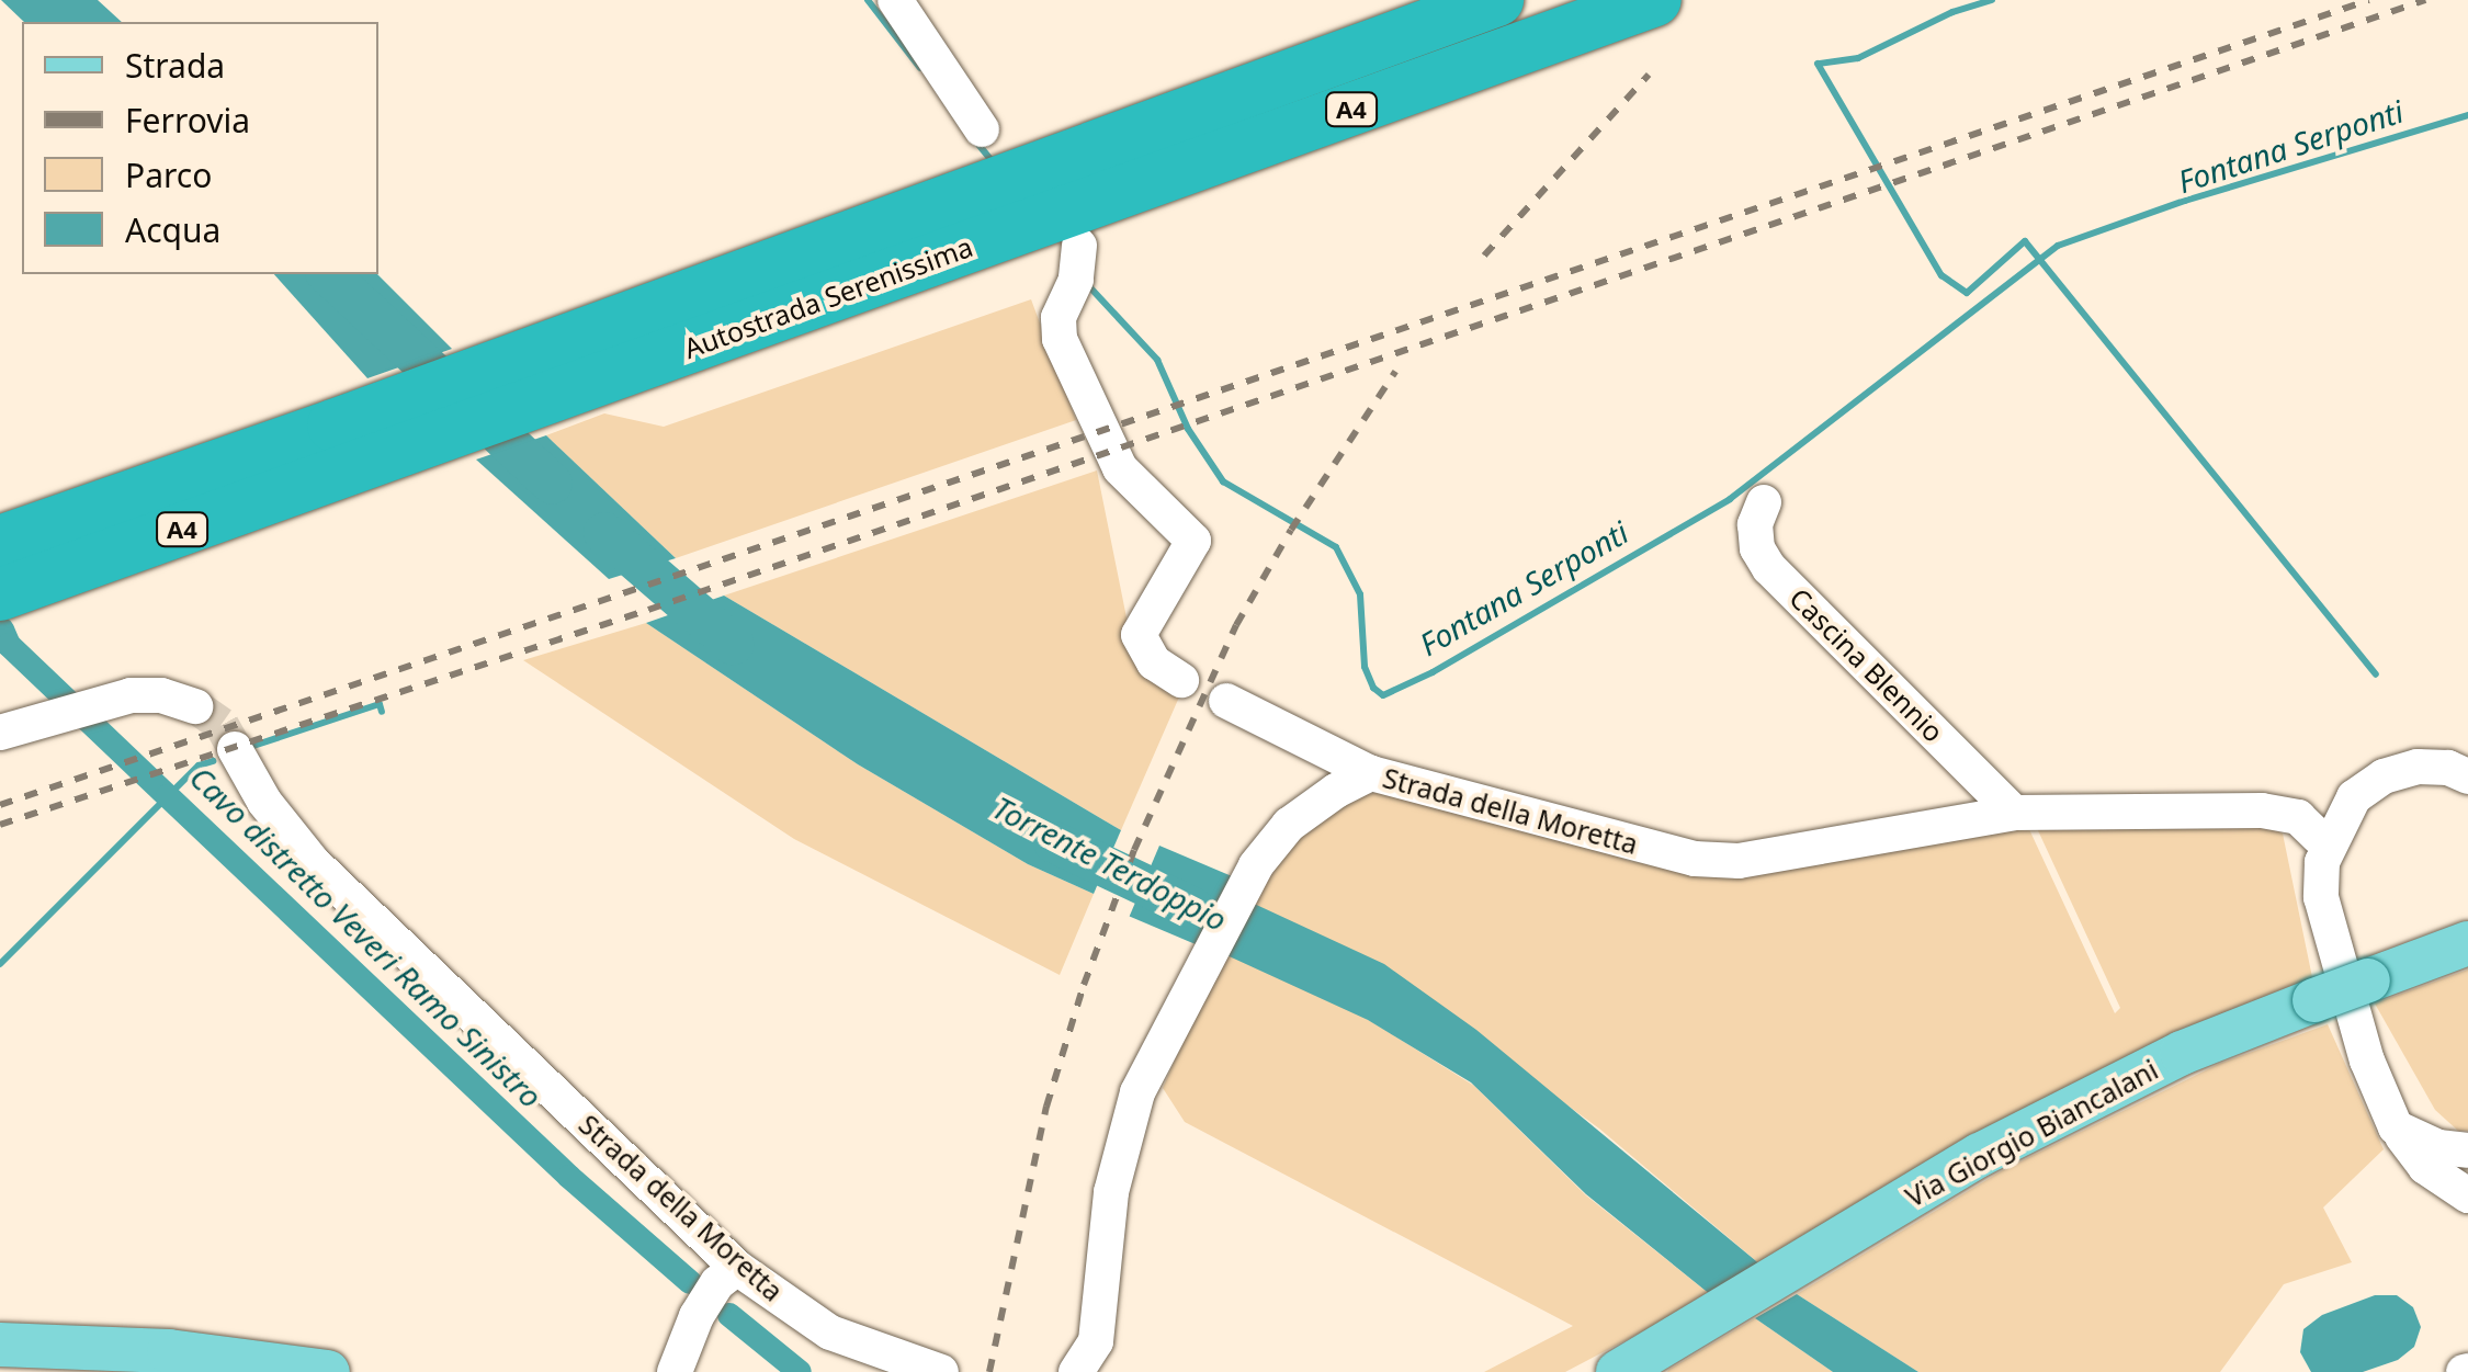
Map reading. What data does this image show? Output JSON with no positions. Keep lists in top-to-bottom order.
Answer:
{
  "streets": {
    "highway": ["A4", "Autostrada Serenissima"],
    "main road": ["Via Giorgio Biancalani"],
    "street": ["Cascina Blennio", "Strada della Moretta"]
  },
  "crossings": [
    ["Cascina Blennio", "Strada della Moretta"]
  ],
  "water": ["Fontana Serponti", "Torrente Terdoppio", "Cavo distretto Veveri Ramo Sinistro"],
  "legend": [
    "Strada",
    "Ferrovia",
    "Parco",
    "Acqua"
  ]
}
